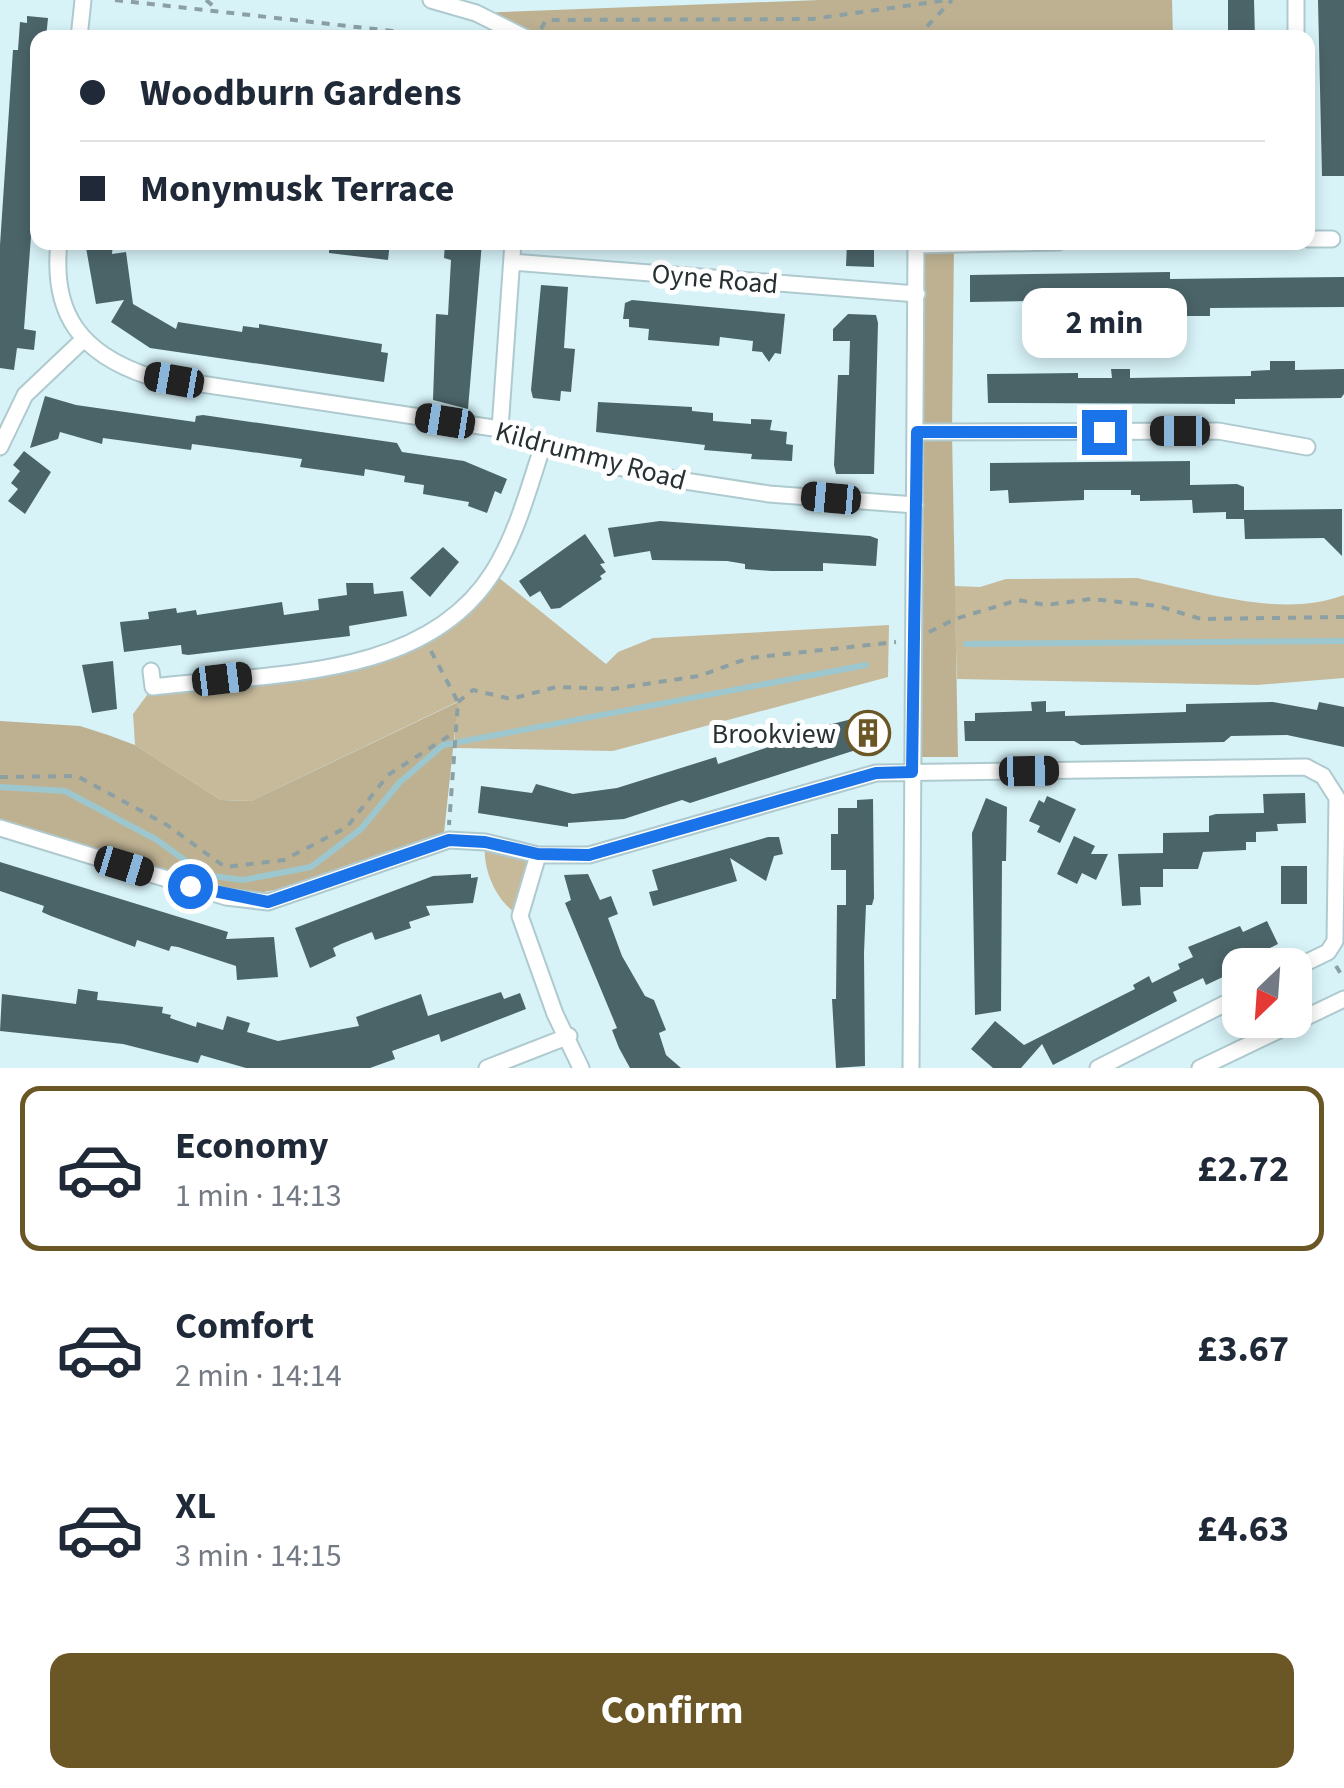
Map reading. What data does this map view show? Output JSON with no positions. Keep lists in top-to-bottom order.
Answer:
{
  "streets": {
    "street": ["Oyne Road", "Kildrummy Road"]
  },
  "places": {
    "building": ["Brookview"]
  },
  "north": "bottom left",
  "page": {
    "banner": ["Woodburn Gardens", "Monymusk Terrace"],
    "bubble": "2 min",
    "list": [
      {
        "name": "Economy",
        "note": "1 min · 14:13",
        "value": "£2.72"
      },
      {
        "name": "Comfort",
        "note": "2 min · 14:14",
        "value": "£3.67"
      },
      {
        "name": "XL",
        "note": "3 min · 14:15",
        "value": "£4.63"
      }
    ],
    "buttons": "Confirm"
  }
}
